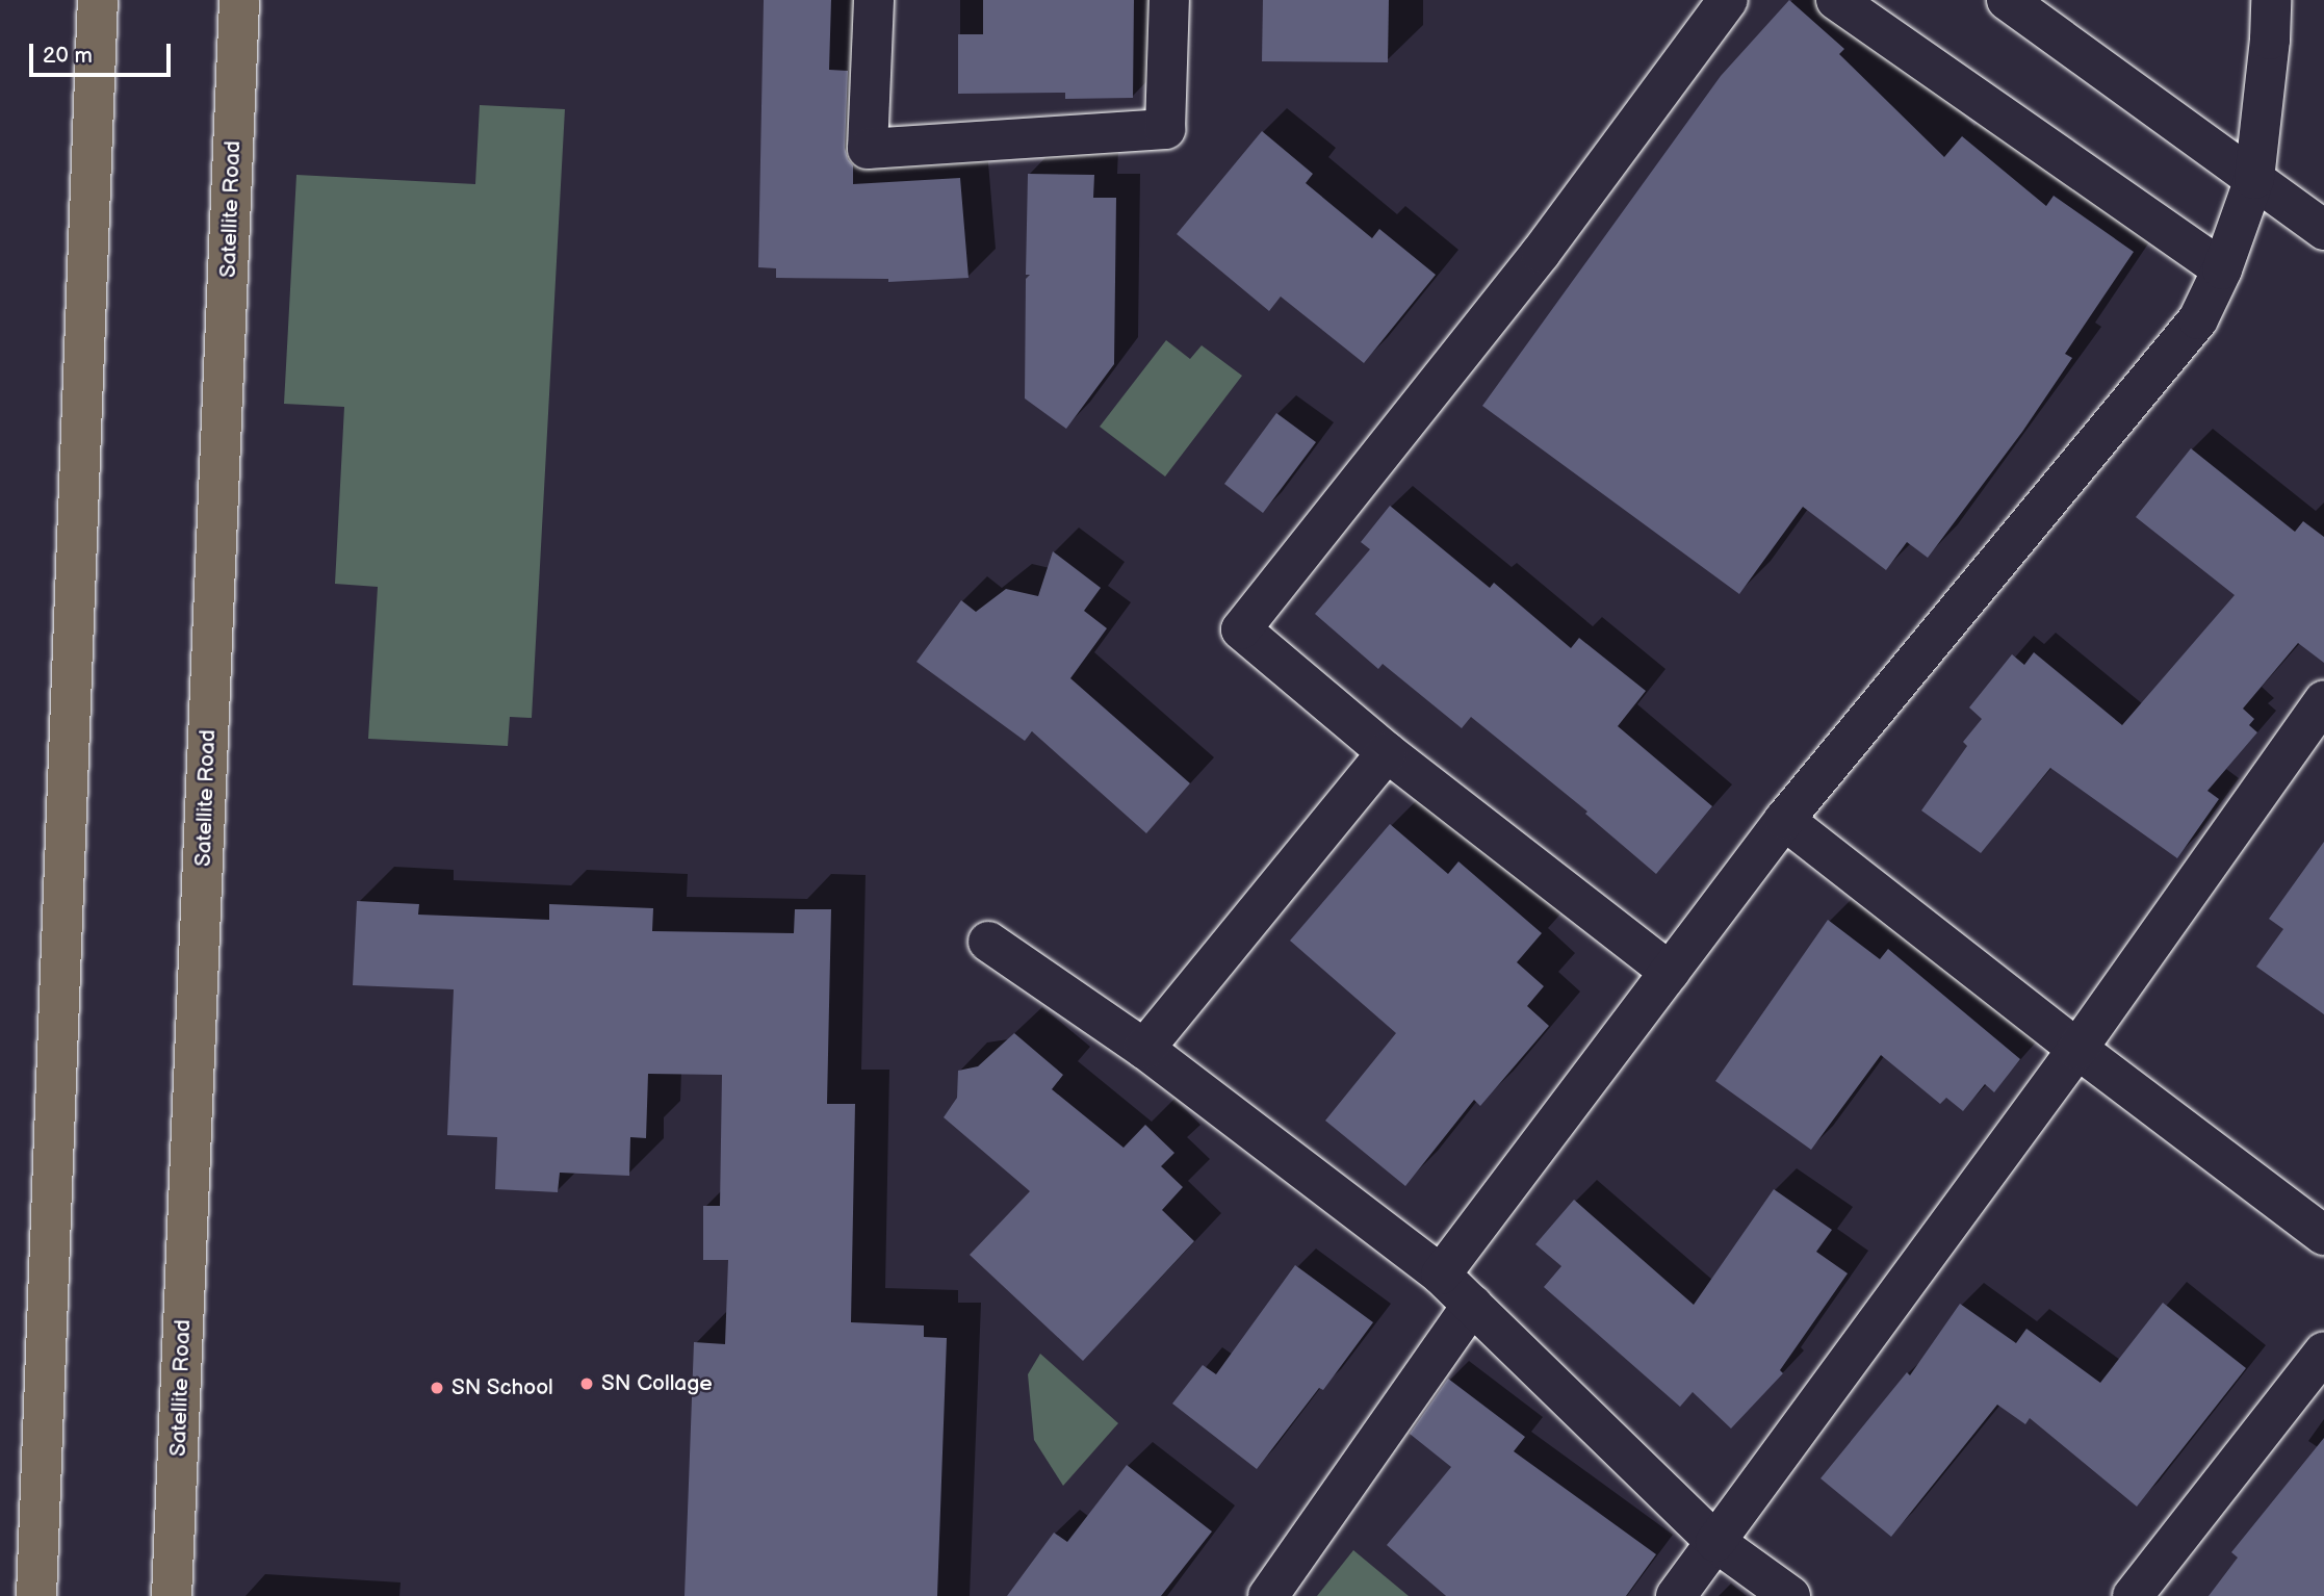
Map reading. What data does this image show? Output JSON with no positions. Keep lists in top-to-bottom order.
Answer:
{
  "streets": {
    "main road": ["Satellite Road"]
  },
  "places": ["SN Collage", "SN School"],
  "scale_bar": "20 m"
}
